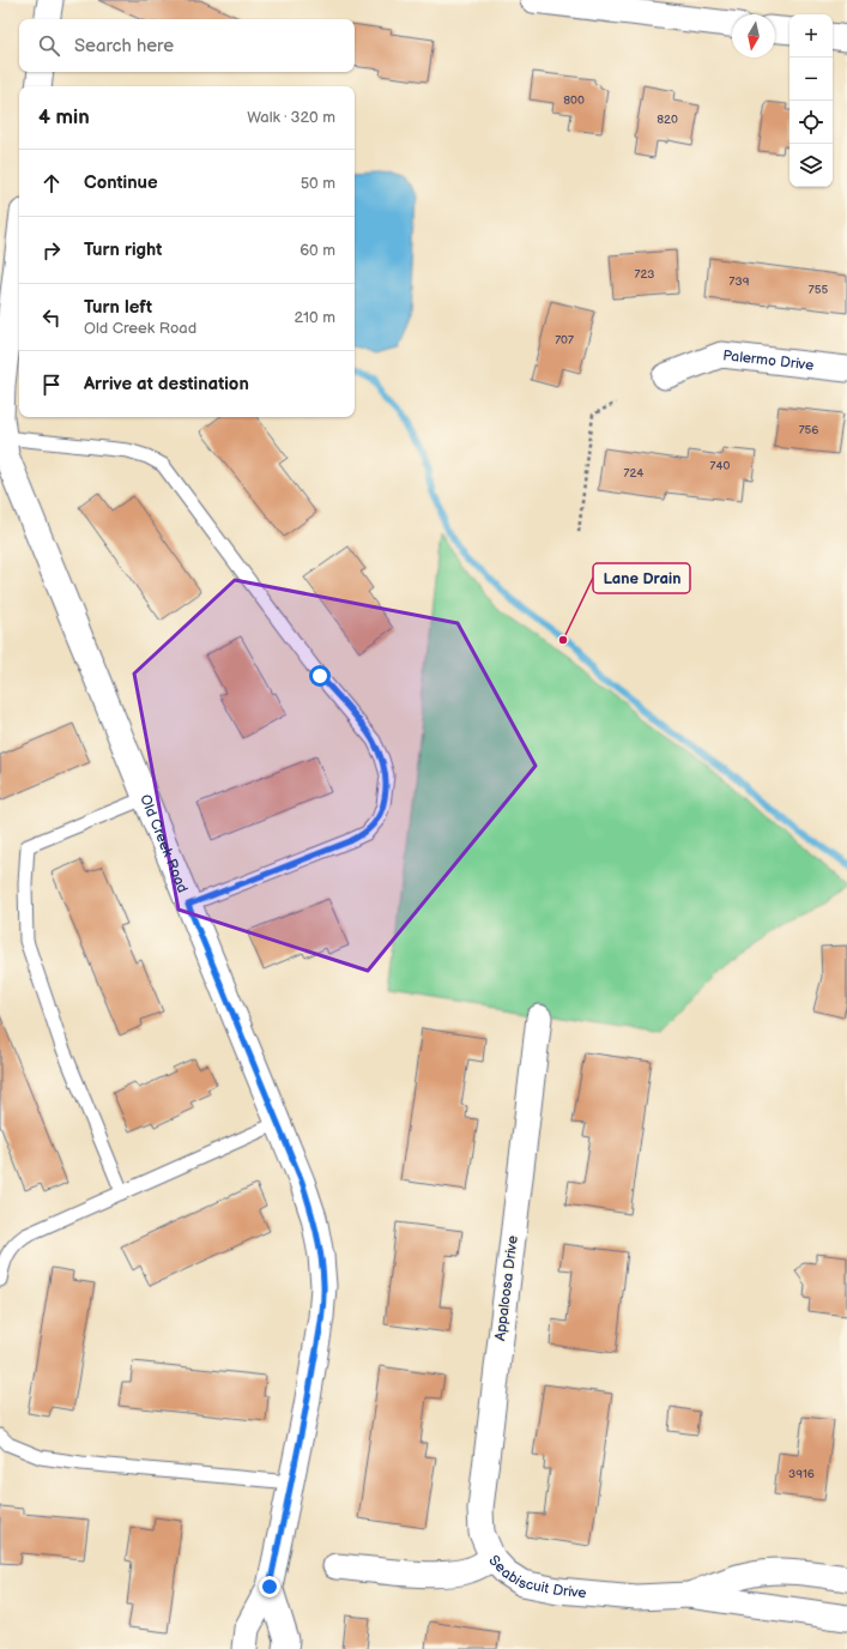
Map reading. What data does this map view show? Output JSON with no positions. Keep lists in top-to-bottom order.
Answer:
{
  "streets": {
    "street": [
      "Palermo Drive",
      "Old Creek Road",
      "Appaloosa Drive",
      "Seabiscuit Drive"
    ]
  },
  "crossings": [
    ["Appaloosa Drive", "Seabiscuit Drive"]
  ],
  "places": ["Lane Drain"],
  "house_numbers": [
    "800",
    "820",
    "723",
    "739",
    "755",
    "707",
    "756",
    "740",
    "724",
    "3916"
  ],
  "north": "bottom",
  "page": {
    "map_buttons": ["+", "−"],
    "search": "Search here",
    "heading": ["4 min", "Walk · 320 m"],
    "list": [
      ["Continue", "50 m"],
      ["Turn right", "60 m"],
      ["Turn left", "Old Creek Road", "210 m"],
      "Arrive at destination"
    ]
  }
}
